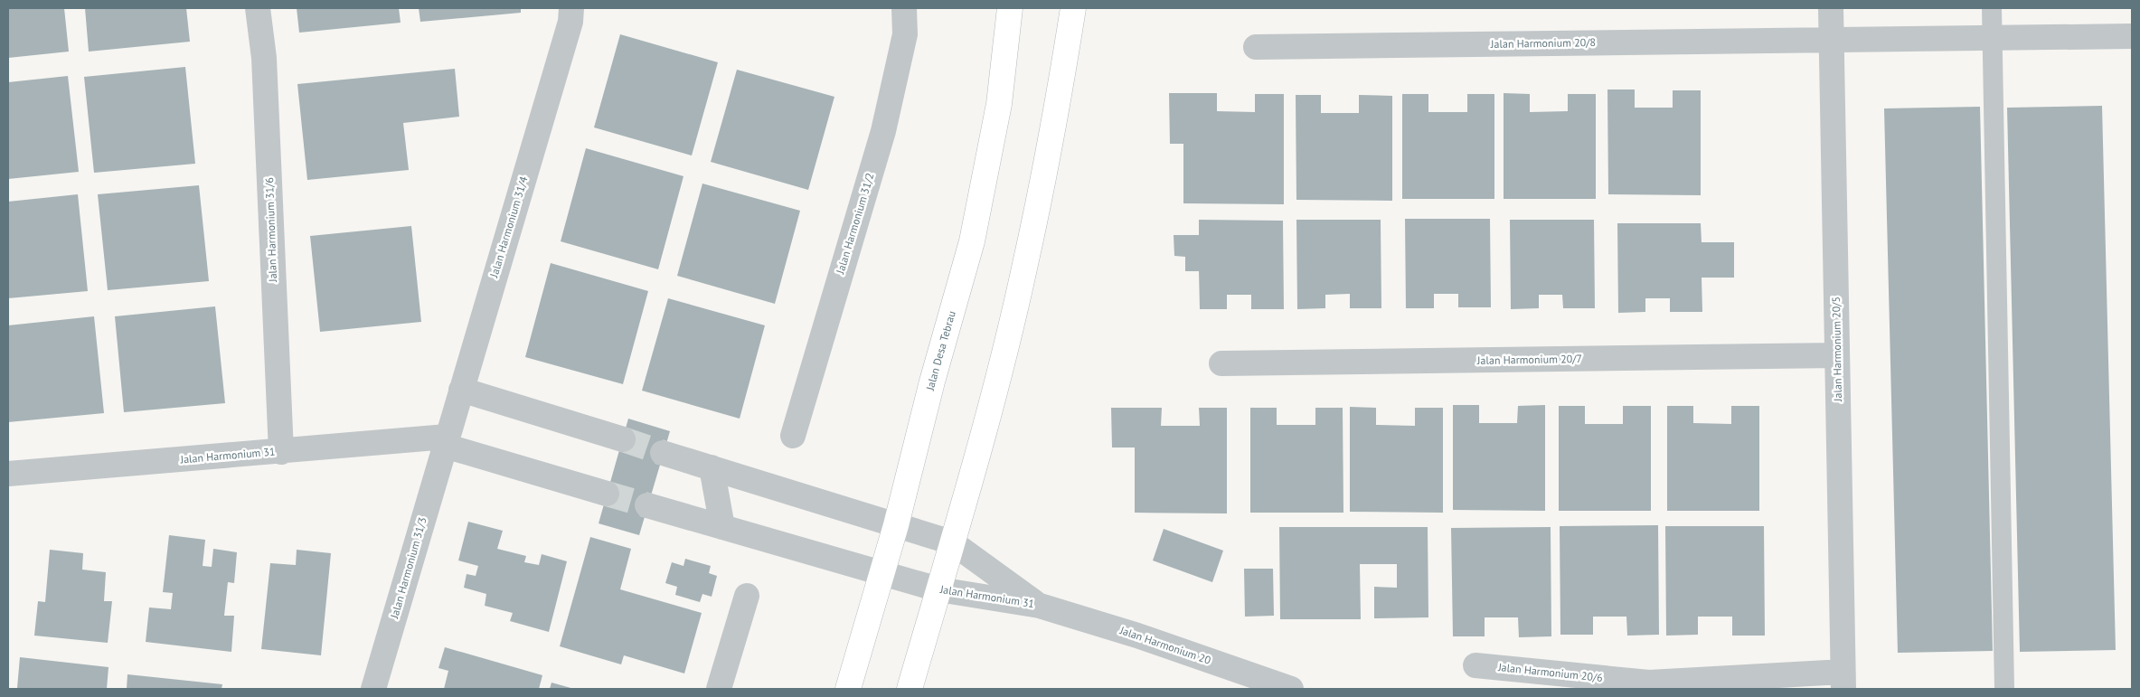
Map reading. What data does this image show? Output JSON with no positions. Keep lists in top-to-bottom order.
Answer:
{
  "streets": {
    "main road": ["Jalan Desa Tebrau"],
    "street": [
      "Jalan Harmonium 20/8",
      "Jalan Harmonium 31/2",
      "Jalan Harmonium 31/4",
      "Jalan Harmonium 31/6",
      "Jalan Harmonium 20/5",
      "Jalan Harmonium 20/7",
      "Jalan Harmonium 31",
      "Jalan Harmonium 31/3",
      "Jalan Harmonium 20",
      "Jalan Harmonium 20/6"
    ]
  },
  "crossings": [
    ["Jalan Harmonium 20/8", "Jalan Harmonium 20/5"],
    ["Jalan Harmonium 31/4", "Jalan Harmonium 31"],
    ["Jalan Harmonium 31/4", "Jalan Harmonium 31/3"],
    ["Jalan Harmonium 31/6", "Jalan Harmonium 31"],
    ["Jalan Harmonium 20/5", "Jalan Harmonium 20/7"],
    ["Jalan Harmonium 20/5", "Jalan Harmonium 20/6"],
    ["Jalan Desa Tebrau", "Jalan Harmonium 31"],
    ["Jalan Harmonium 31", "Jalan Harmonium 31/3"],
    ["Jalan Harmonium 31", "Jalan Harmonium 20"]
  ]
}
